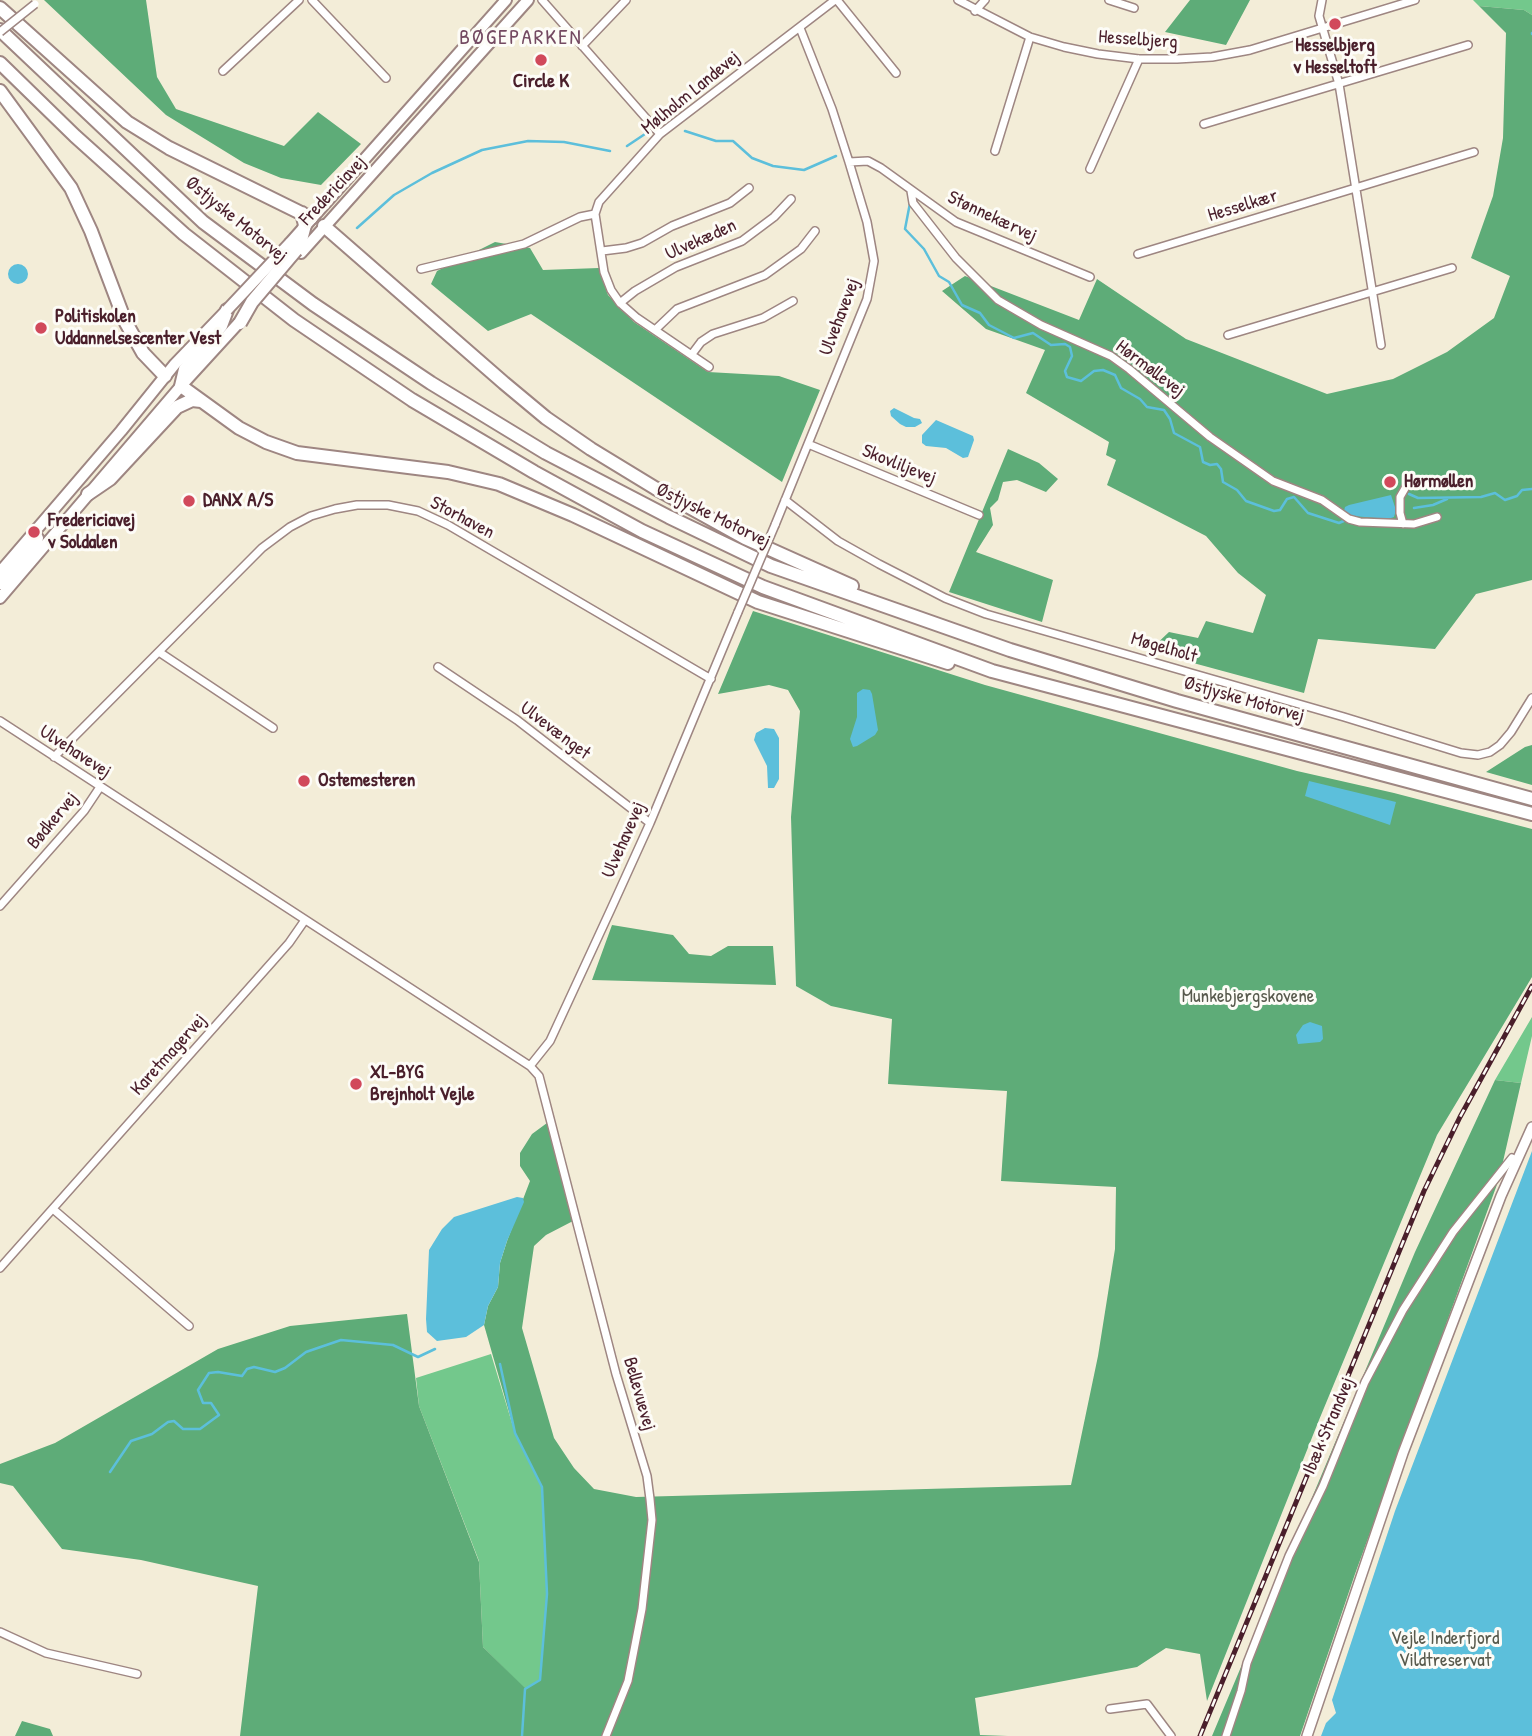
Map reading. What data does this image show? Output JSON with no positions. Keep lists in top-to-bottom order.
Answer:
{
  "streets": {
    "highway": ["Østjyske Motorvej"],
    "main road": ["Fredericiavej"],
    "street": [
      "Hesselbjerg",
      "Mølholm Landevej",
      "Hesselkær",
      "Stønnekærvej",
      "Ulvekæden",
      "Ulvehavevej",
      "Hørmøllevej",
      "Skovliljevej",
      "Storhaven",
      "Møgelholt",
      "Ulvevænget",
      "Bødkervej",
      "Karetmagervej",
      "Bellevuevej",
      "Ibæk Strandvej"
    ]
  },
  "crossings": [
    ["Mølholm Landevej", "Ulvehavevej"],
    ["Stønnekærvej", "Ulvehavevej"],
    ["Stønnekærvej", "Hørmøllevej"],
    ["Ulvehavevej", "Skovliljevej"],
    ["Ulvehavevej", "Storhaven"],
    ["Ulvehavevej", "Møgelholt"],
    ["Ulvehavevej", "Ulvevænget"],
    ["Ulvehavevej", "Bødkervej"],
    ["Ulvehavevej", "Karetmagervej"],
    ["Ulvehavevej", "Bellevuevej"]
  ],
  "districts": ["BØGEPARKEN"],
  "parks": ["Munkebjergskovene", "Vejle Inderfjord Vildtreservat"],
  "places": [
    "Hesselbjerg v Hesseltoft",
    "Circle K",
    "Politiskolen Uddannelsescenter Vest",
    "Hørmøllen",
    "DANX A/S",
    "Fredericiavej v Soldalen",
    "Ostemesteren",
    "XL-BYG Brejnholt Vejle"
  ]
}
